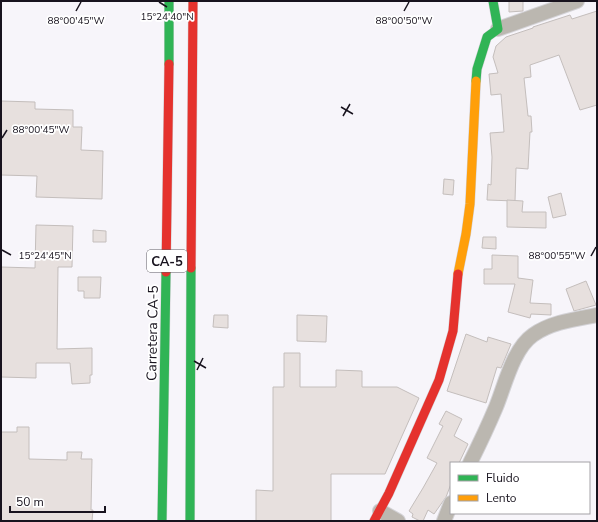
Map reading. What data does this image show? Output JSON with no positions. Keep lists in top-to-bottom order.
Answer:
{
  "streets": {
    "main road": ["CA-5", "Carretera CA-5"]
  },
  "legend": ["Fluido", "Lento"],
  "scale_bar": "50 m",
  "coordinates": [
    "15°24'40\"N",
    "88°00'45\"W",
    "88°00'50\"W",
    "15°24'45\"N",
    "88°00'55\"W"
  ]
}
